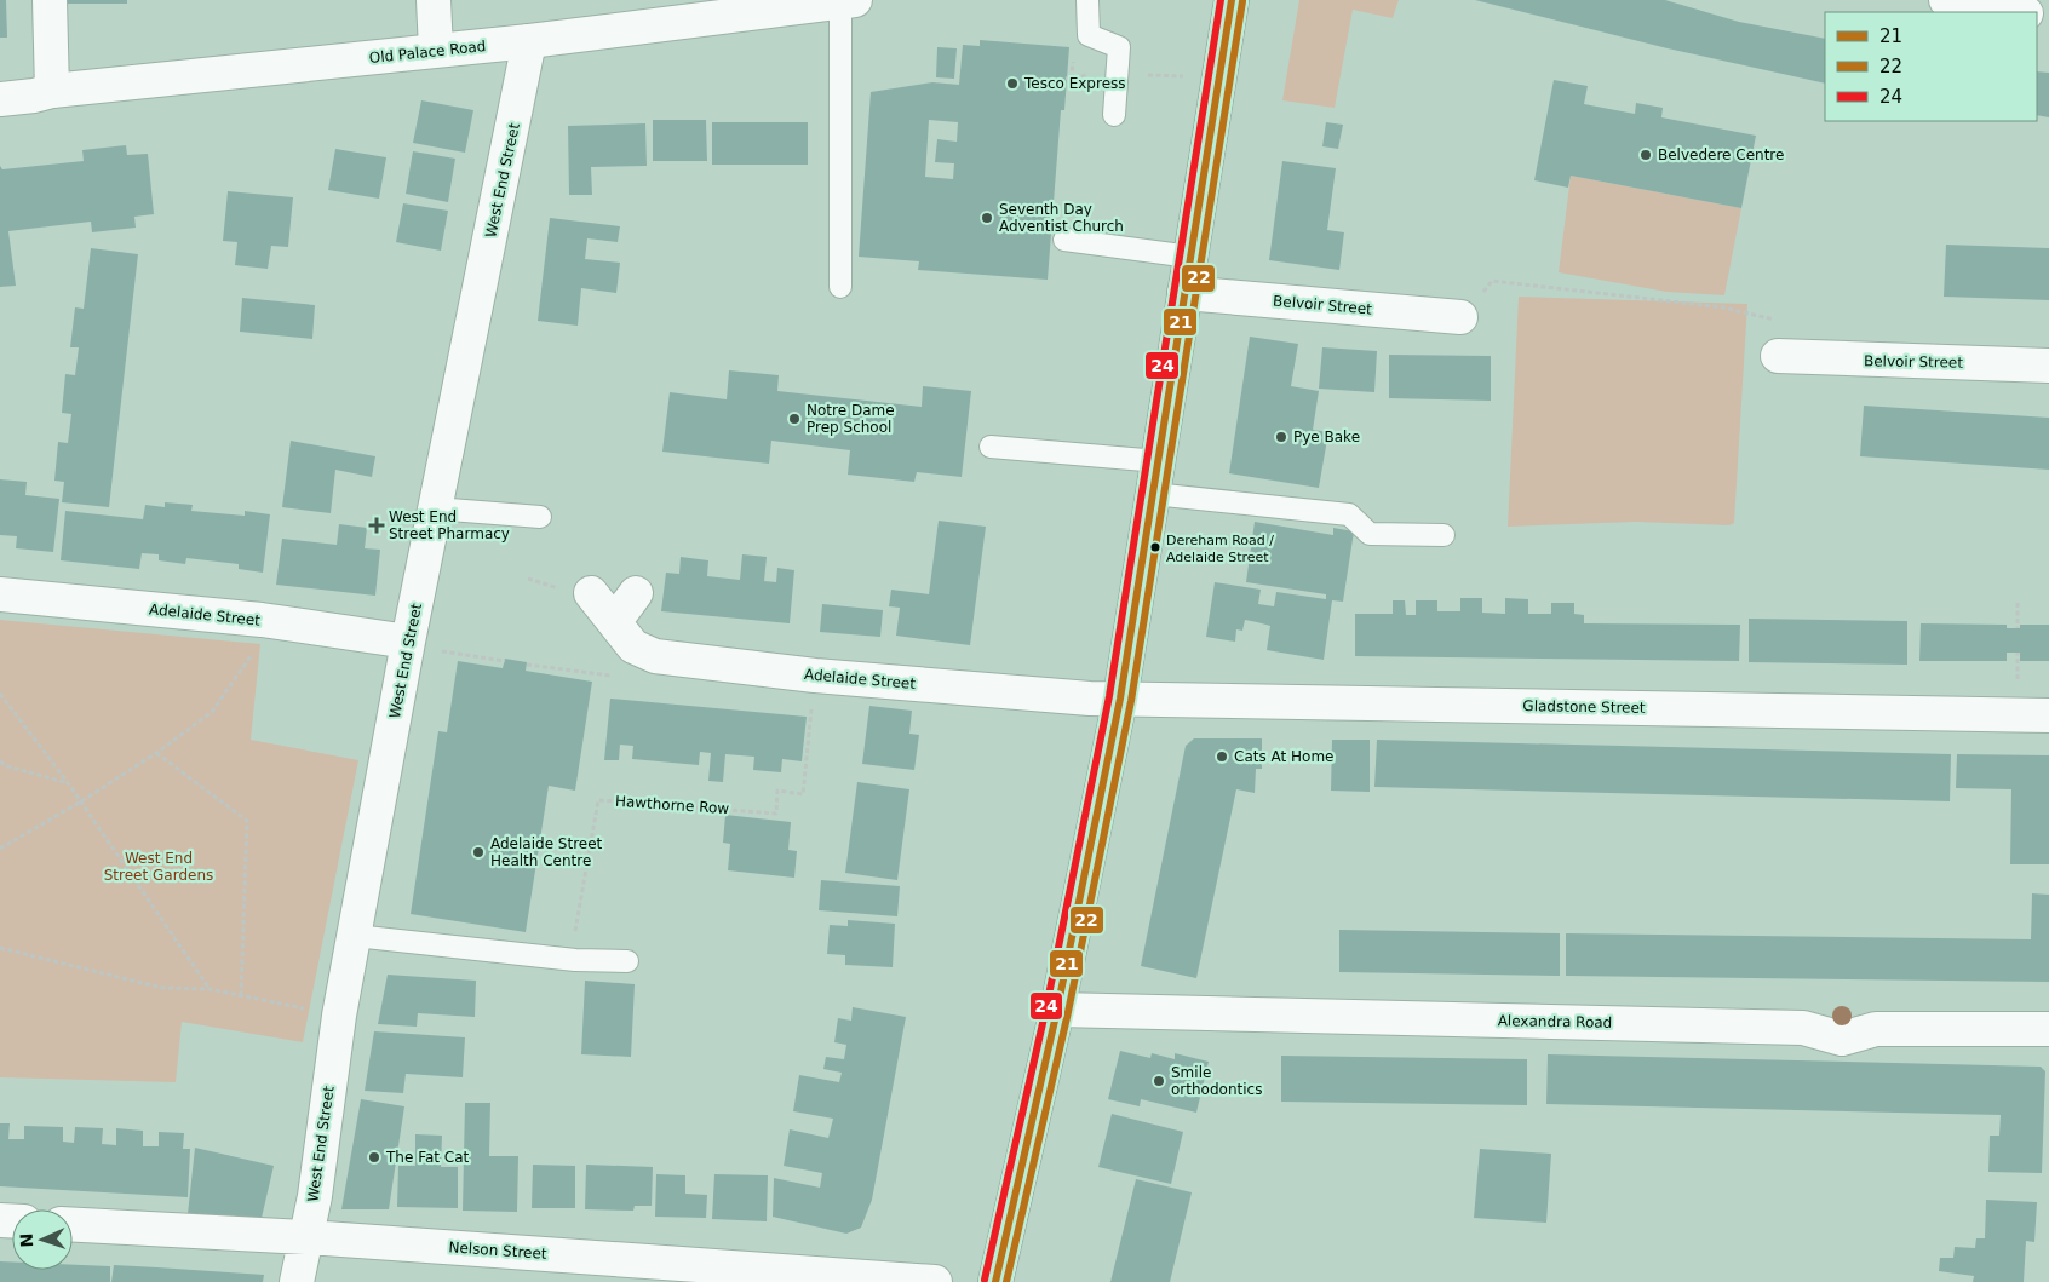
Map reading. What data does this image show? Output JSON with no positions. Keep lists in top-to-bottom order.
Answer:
{
  "streets": {
    "street": [
      "Old Palace Road",
      "West End Street",
      "Belvoir Street",
      "Adelaide Street",
      "Gladstone Street",
      "Alexandra Road",
      "Nelson Street"
    ],
    "path": ["Hawthorne Row"]
  },
  "crossings": [
    ["Old Palace Road", "West End Street"],
    ["West End Street", "Adelaide Street"],
    ["West End Street", "Nelson Street"],
    ["Adelaide Street", "Gladstone Street"],
    ["Adelaide Street", "Hawthorne Row"]
  ],
  "parks": ["West End Street Gardens"],
  "places": {
    "other": [
      "Tesco Express",
      "Belvedere Centre",
      "Seventh Day Adventist Church",
      "Notre Dame Prep School",
      "Pye Bake",
      "Dereham Road / Adelaide Street",
      "Cats At Home",
      "Adelaide Street Health Centre",
      "Smile orthodontics",
      "The Fat Cat"
    ],
    "health": ["West End Street Pharmacy"]
  },
  "lines": ["transit line 21", "transit line 24", "transit line 22"],
  "legend": ["21", "22", "24"],
  "north": "left"
}
